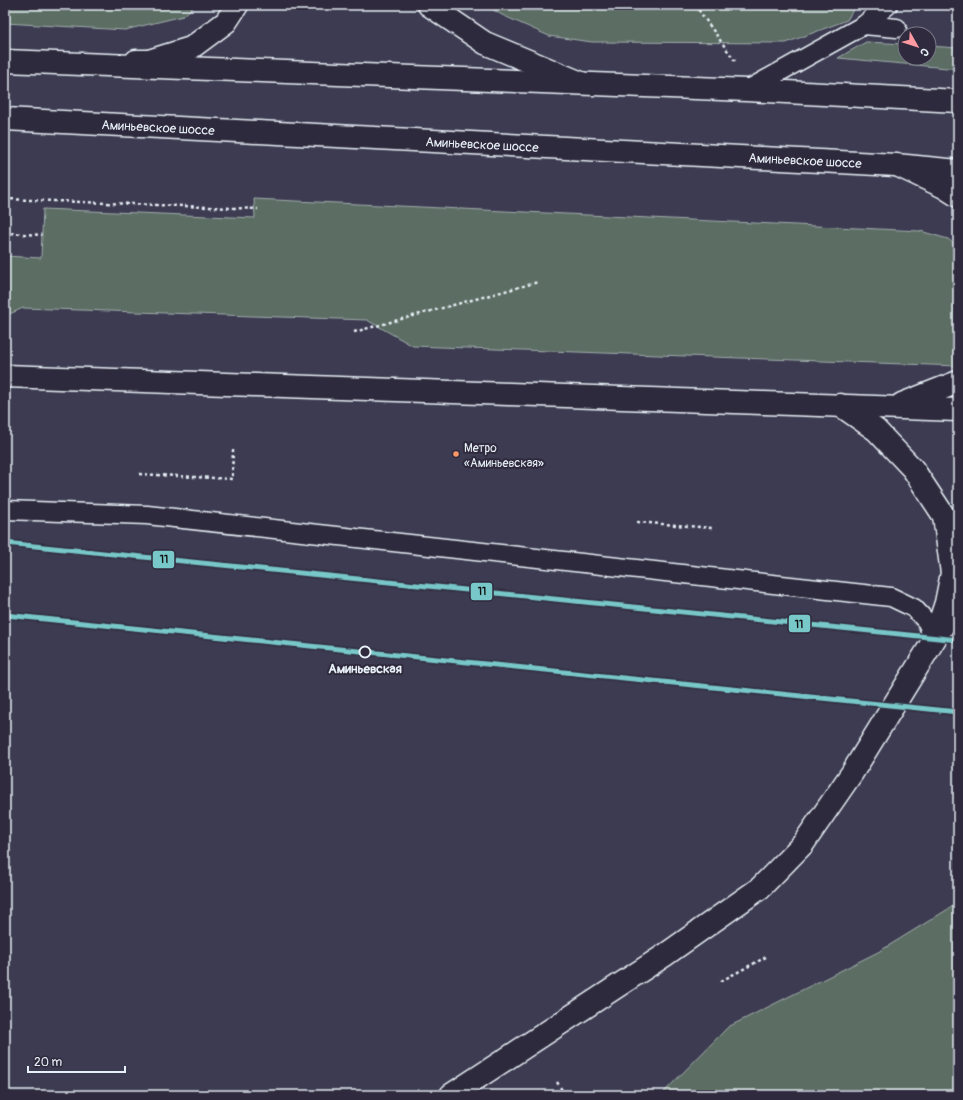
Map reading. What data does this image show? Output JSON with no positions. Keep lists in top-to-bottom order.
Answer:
{
  "streets": {
    "street": ["Аминьевское шоссе"]
  },
  "places": ["Метро «Аминьевская»", "Аминьевская"],
  "lines": ["transit line 11"],
  "scale_bar": "20 m",
  "north": "bottom right"
}
